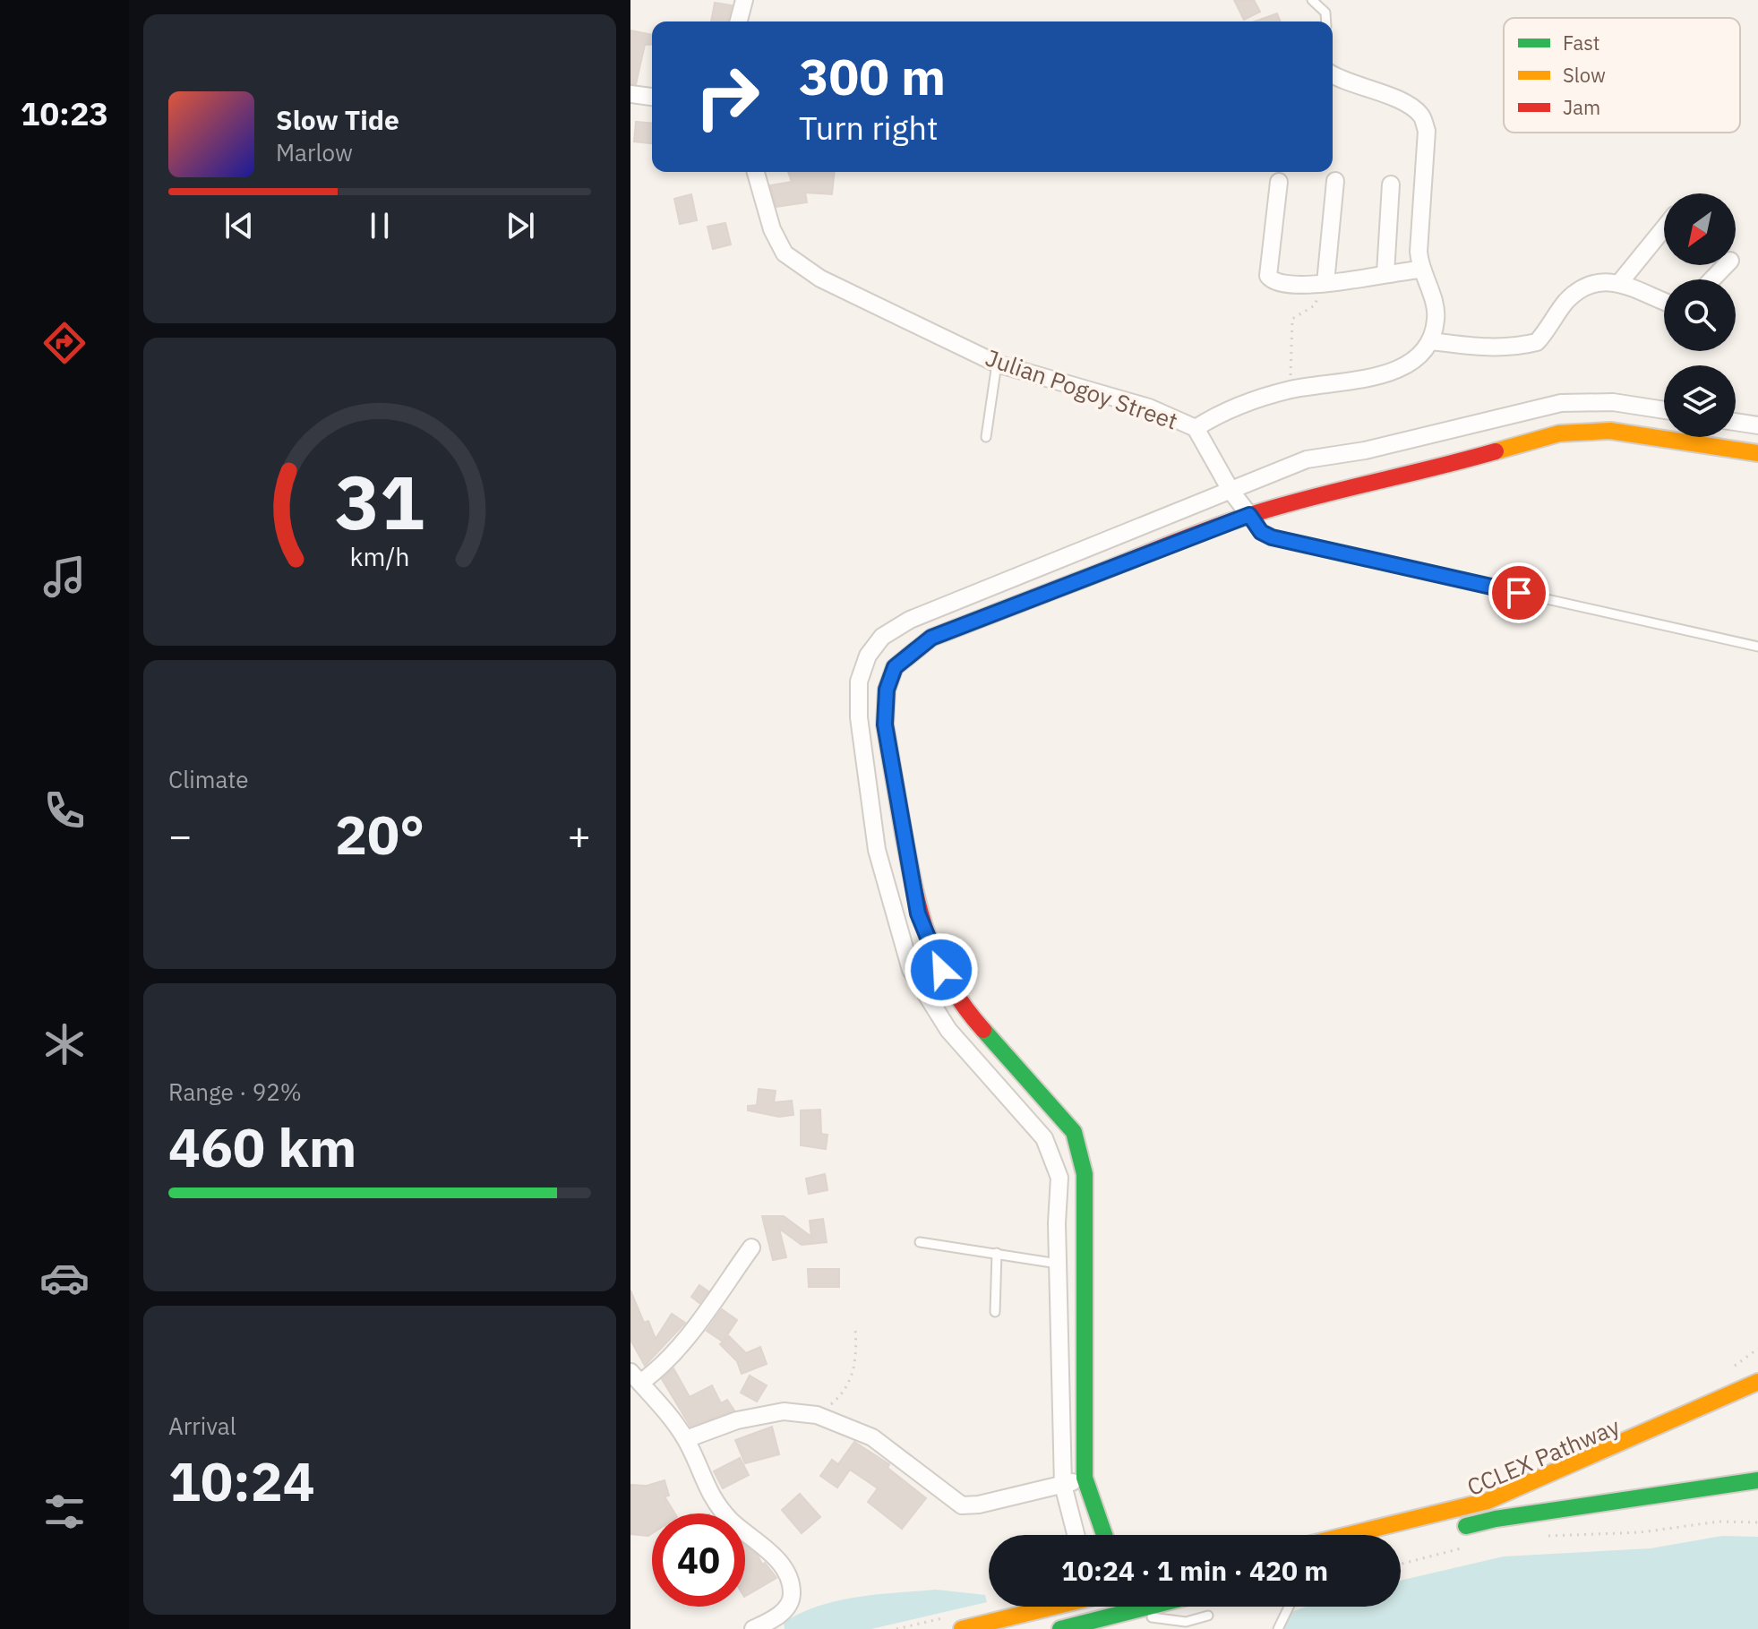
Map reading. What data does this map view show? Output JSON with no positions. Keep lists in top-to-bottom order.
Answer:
{
  "streets": {
    "street": ["Julian Pogoy Street"]
  },
  "legend": ["Fast", "Slow", "Jam"],
  "north": "bottom left",
  "page": {
    "tabs": "10:23",
    "turn": ["300 m", "Turn right"],
    "song": ["Slow Tide", "Marlow"],
    "tile": [
      "Climate",
      ["Range · 92%", "460 km"],
      ["Arrival", "10:24"]
    ],
    "heat": ["−", "20°", "+"],
    "limit": "40",
    "trip": "10:24 · 1 min · 420 m",
    "gauge": ["31", "km/h"]
  }
}
